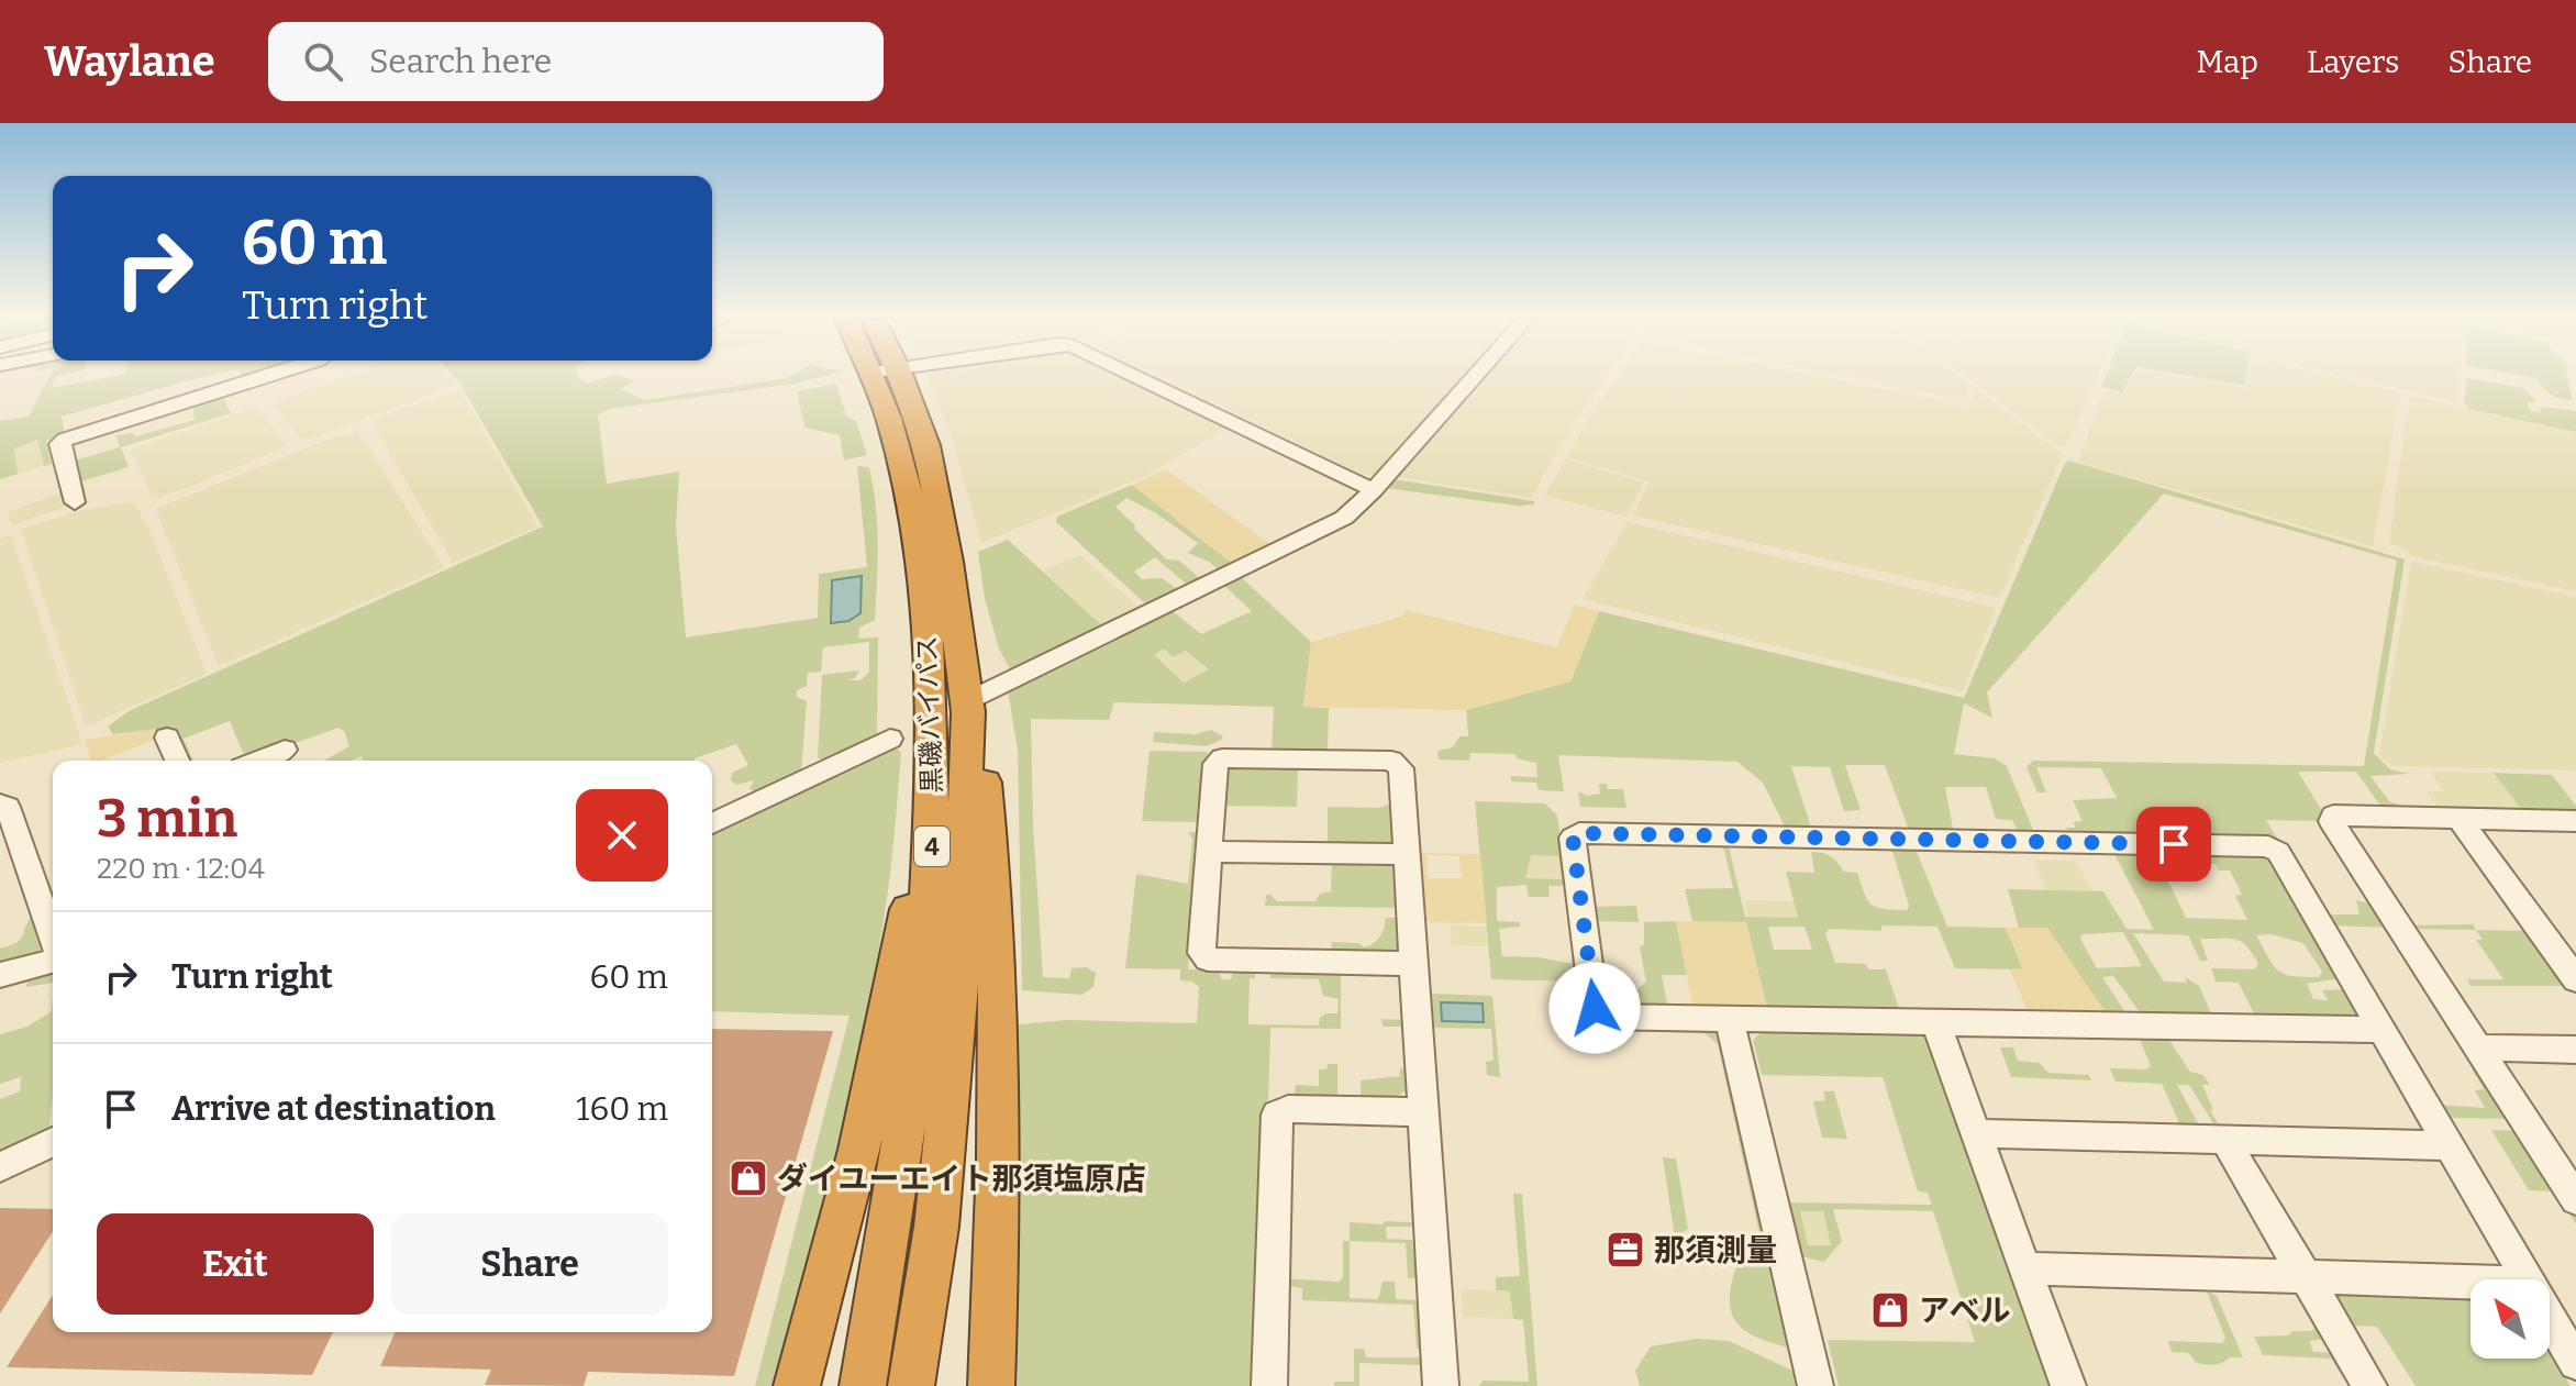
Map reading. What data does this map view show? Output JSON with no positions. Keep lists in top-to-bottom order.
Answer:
{
  "streets": {
    "highway": ["黒磯バイパス", "4"]
  },
  "crossings": [
    ["黒磯バイパス", "4"]
  ],
  "places": {
    "shop": ["ダイユーエイト那須塩原店", "アベル"],
    "office": ["那須測量"]
  },
  "north": "top left",
  "page": {
    "header": "Waylane",
    "search": "Search here",
    "nav": ["Map", "Layers", "Share"],
    "turn": ["60 m", "Turn right"],
    "heading": ["3 min", "220 m · 12:04"],
    "list": [
      {
        "name": "Turn right",
        "value": "60 m"
      },
      {
        "name": "Arrive at destination",
        "value": "160 m"
      }
    ],
    "buttons": ["Exit", "Share"]
  }
}
